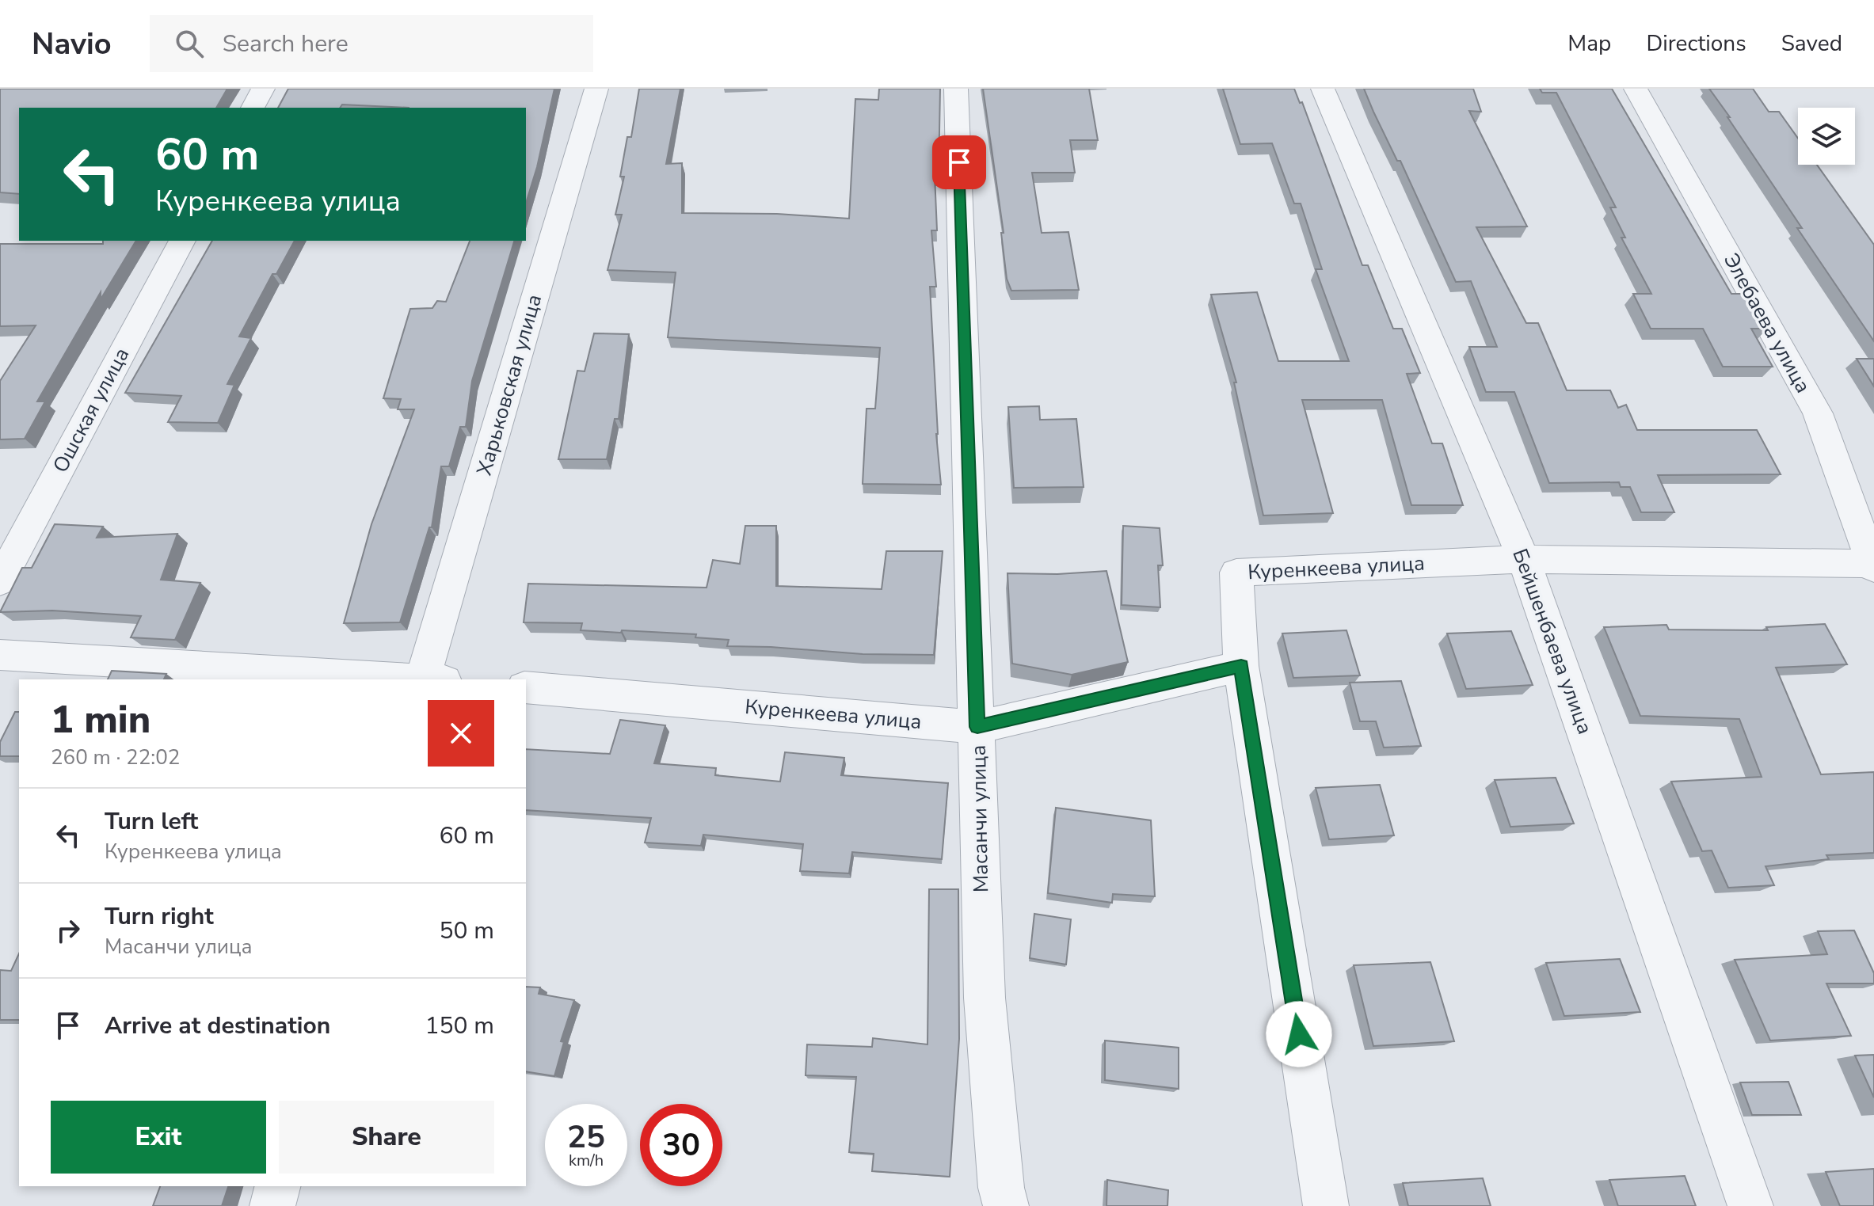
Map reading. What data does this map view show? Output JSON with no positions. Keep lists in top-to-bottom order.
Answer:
{
  "streets": {
    "street": [
      "Элебаева улица",
      "Харьковская улица",
      "Ошская улица",
      "Куренкеева улица",
      "Бейшенбаева улица",
      "Масанчи улица"
    ]
  },
  "crossings": [
    ["Элебаева улица", "Куренкеева улица"],
    ["Куренкеева улица", "Бейшенбаева улица"],
    ["Куренкеева улица", "Масанчи улица"]
  ],
  "page": {
    "header": "Navio",
    "search": "Search here",
    "nav": ["Map", "Directions", "Saved"],
    "turn": ["60 m", "Куренкеева улица"],
    "heading": ["1 min", "260 m · 22:02"],
    "list": [
      {
        "name": "Turn left",
        "note": "Куренкеева улица",
        "value": "60 m"
      },
      {
        "name": "Turn right",
        "note": "Масанчи улица",
        "value": "50 m"
      },
      {
        "name": "Arrive at destination",
        "value": "150 m"
      }
    ],
    "buttons": ["Exit", "Share"],
    "speed": "25 km/h",
    "limit": "30"
  }
}
